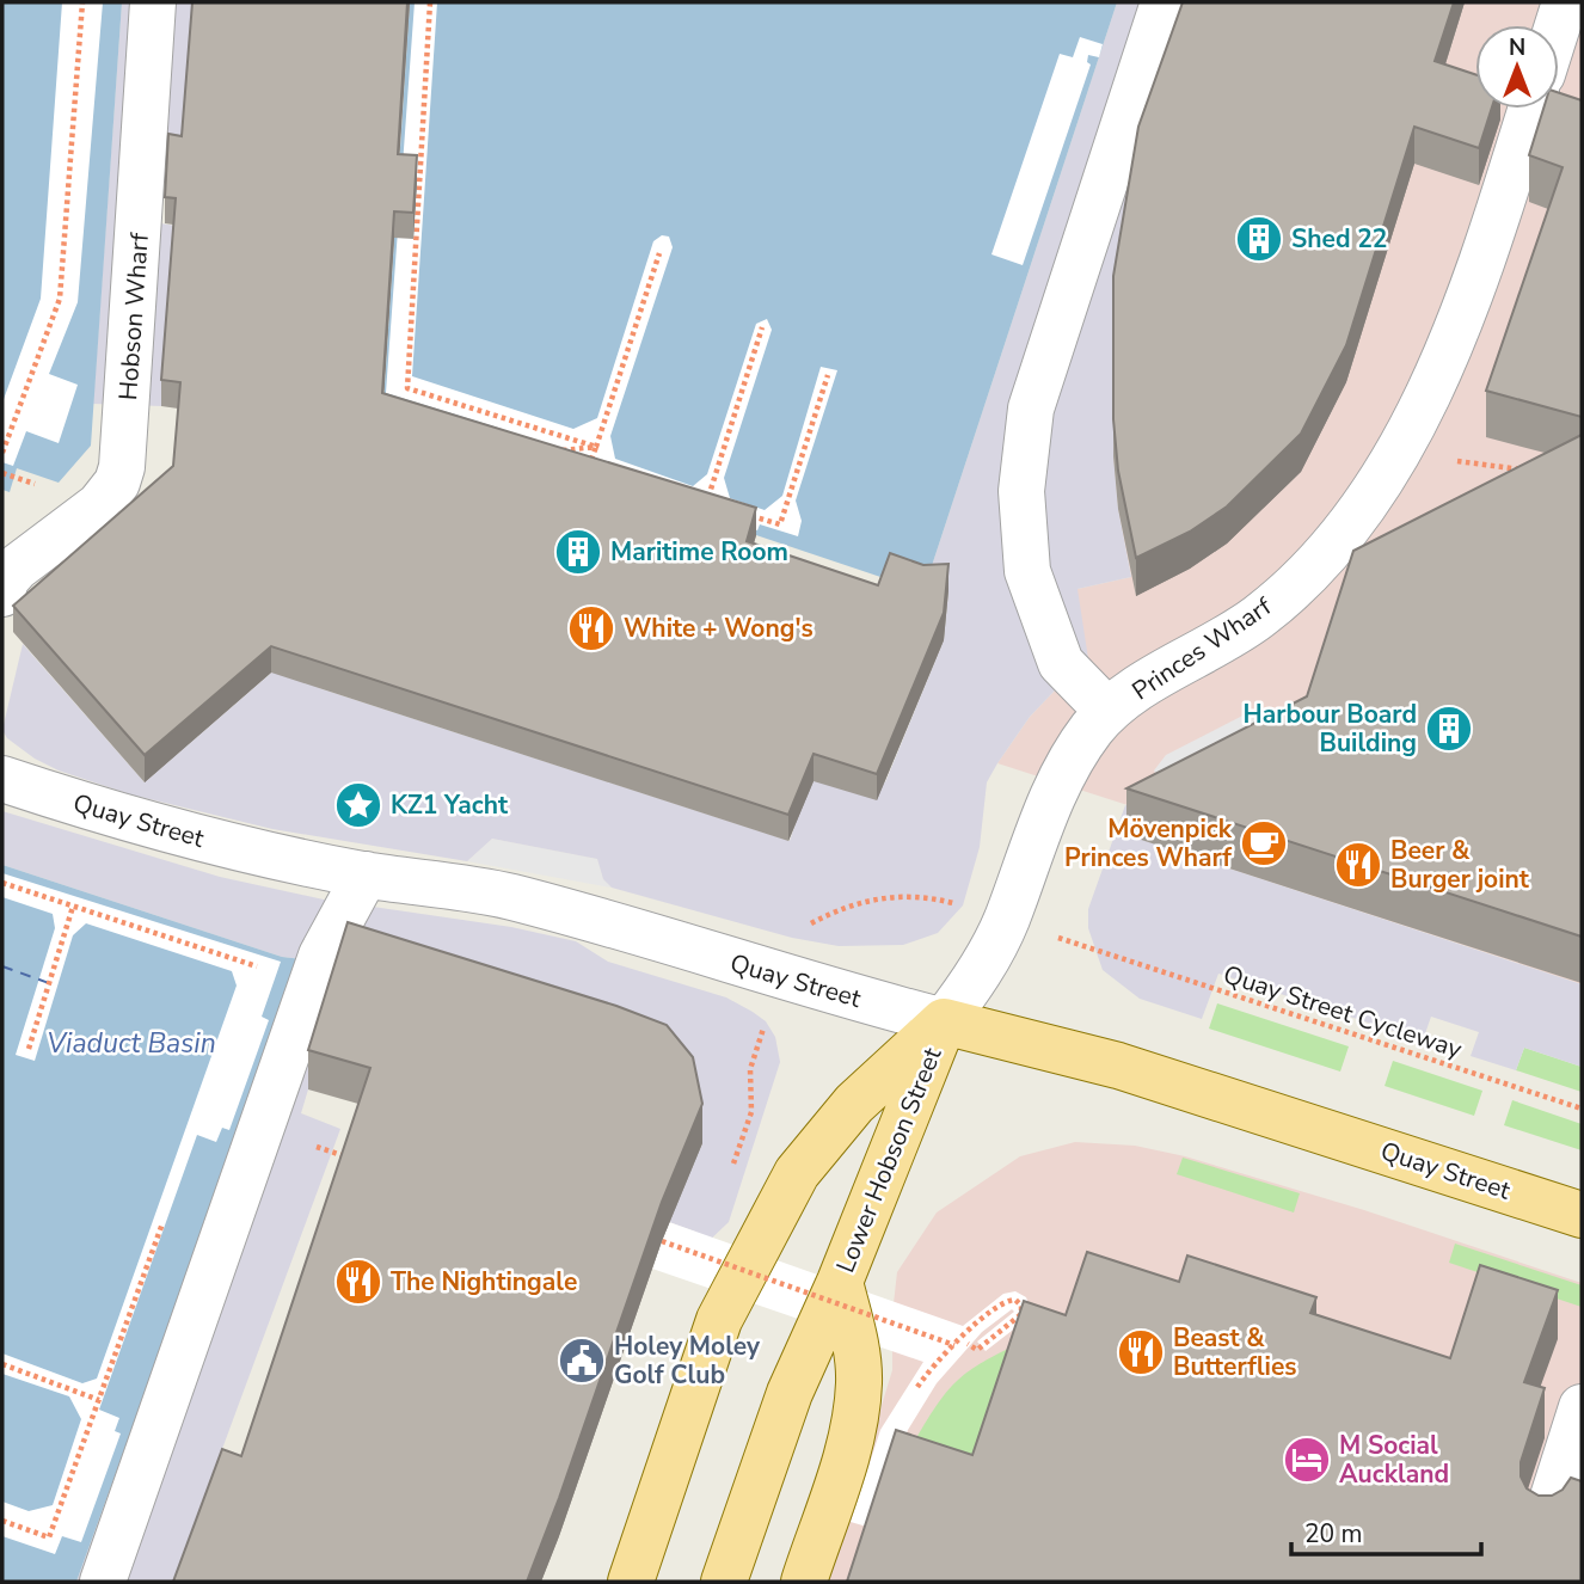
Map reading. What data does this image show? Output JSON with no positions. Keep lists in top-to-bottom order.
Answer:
{
  "streets": {
    "main road": ["Quay Street", "Lower Hobson Street"],
    "street": ["Hobson Wharf", "Princes Wharf"],
    "path": ["Quay Street Cycleway"]
  },
  "crossings": [
    ["Princes Wharf", "Quay Street"],
    ["Princes Wharf", "Lower Hobson Street"],
    ["Quay Street", "Lower Hobson Street"]
  ],
  "water": ["Viaduct Basin"],
  "places": {
    "building": ["Shed 22", "Maritime Room", "Harbour Board Building"],
    "restaurant": [
      "White + Wong's",
      "Beer & Burger joint",
      "The Nightingale",
      "Beast & Butterflies"
    ],
    "place": ["KZ1 Yacht"],
    "cafe": ["Mövenpick Princes Wharf"],
    "public building": ["Holey Moley Golf Club"],
    "hotel": ["M Social Auckland"]
  },
  "scale_bar": "20 m",
  "north": "top"
}
